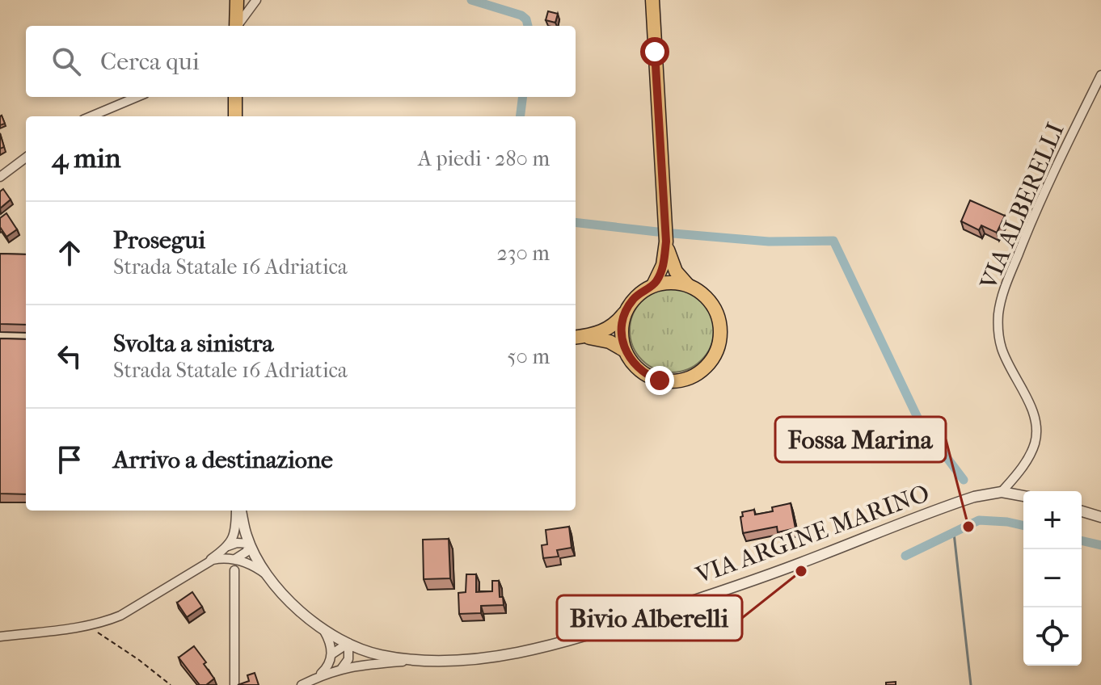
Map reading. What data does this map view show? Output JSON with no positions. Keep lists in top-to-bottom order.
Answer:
{
  "streets": {
    "street": ["VIA ALBERELLI", "VIA ARGINE MARINO"]
  },
  "crossings": [
    ["VIA ALBERELLI", "VIA ARGINE MARINO"]
  ],
  "places": ["Fossa Marina", "Bivio Alberelli"],
  "page": {
    "search": "Cerca qui",
    "heading": ["4 min", "A piedi · 280 m"],
    "list": [
      ["Prosegui", "Strada Statale 16 Adriatica", "230 m"],
      ["Svolta a sinistra", "Strada Statale 16 Adriatica", "50 m"],
      "Arrivo a destinazione"
    ],
    "map_buttons": ["+", "−"]
  }
}
